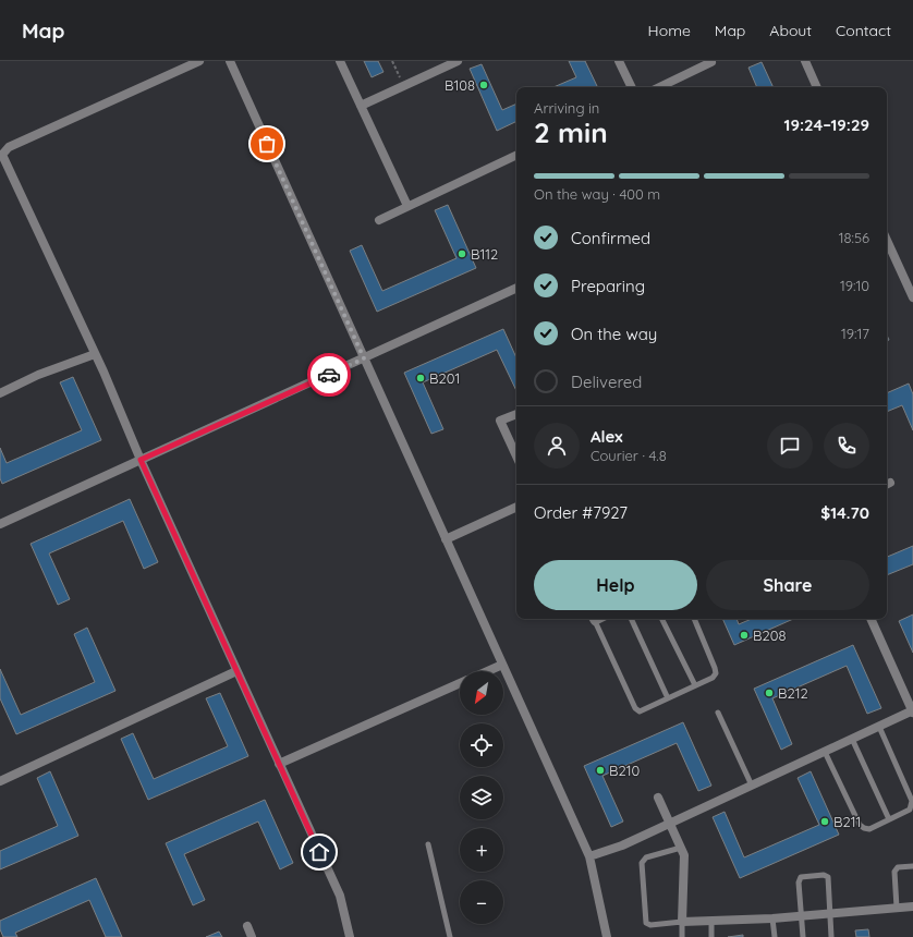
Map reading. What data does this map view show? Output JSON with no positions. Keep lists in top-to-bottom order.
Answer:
{
  "places": [
    "B108",
    "B112",
    "B201",
    "B208",
    "B212",
    "B210",
    "B211"
  ],
  "north": "bottom left",
  "page": {
    "header": "Map",
    "nav": [
      "Home",
      "Map",
      "About",
      "Contact"
    ],
    "heading": ["2 min", "Arriving in", "19:24–19:29"],
    "panel": [
      "Alex",
      "Courier · 4.8",
      "Order #7927",
      "$14.70"
    ],
    "bar": "On the way · 400 m",
    "list": [
      ["Confirmed", "18:56"],
      ["Preparing", "19:10"],
      ["On the way", "19:17"],
      "Delivered"
    ],
    "buttons": ["Help", "Share"],
    "map_buttons": ["+", "−"]
  }
}
